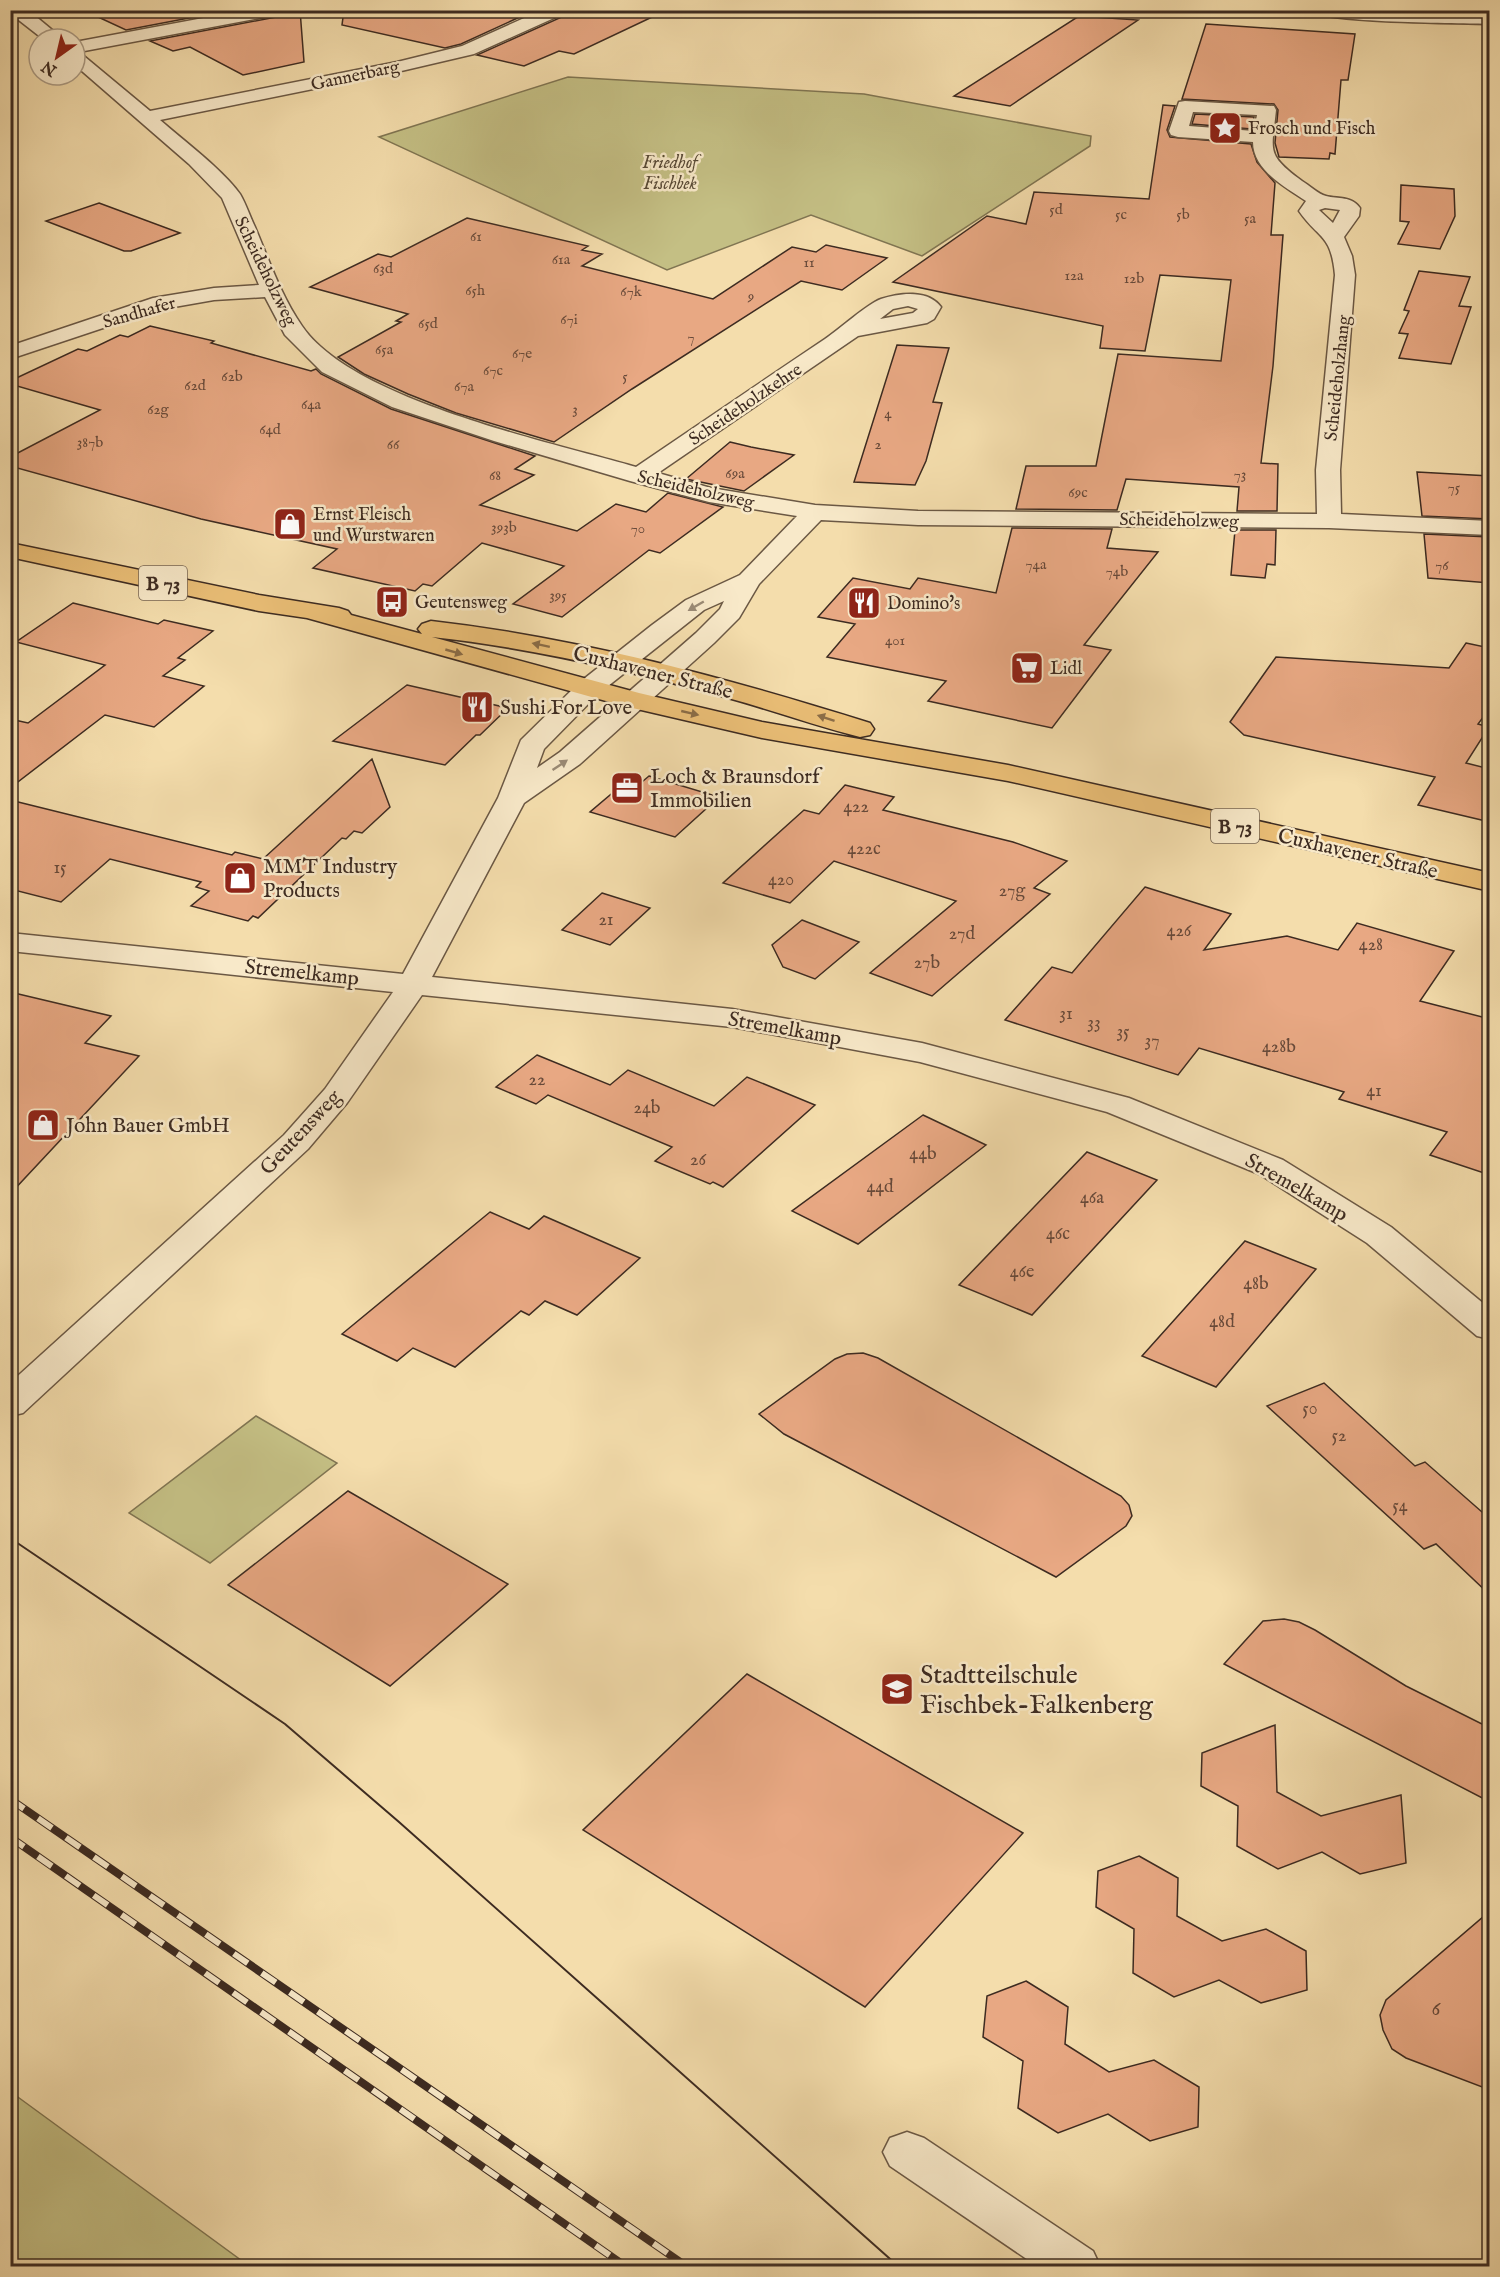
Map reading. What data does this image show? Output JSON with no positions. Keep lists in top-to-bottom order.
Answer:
{
  "streets": {
    "main road": ["B 73", "Cuxhavener Straße"],
    "street": [
      "Gannerbarg",
      "Scheideholzweg",
      "Sandhafer",
      "Scheideholzhang",
      "Scheideholzkehre",
      "Stremelkamp",
      "Geutensweg"
    ]
  },
  "crossings": [
    ["Gannerbarg", "Scheideholzweg"],
    ["Scheideholzweg", "Sandhafer"],
    ["Scheideholzweg", "Scheideholzhang"],
    ["Scheideholzweg", "Scheideholzkehre"],
    ["Cuxhavener Straße", "Geutensweg"],
    ["Stremelkamp", "Geutensweg"]
  ],
  "parks": ["Friedhof Fischbek"],
  "places": {
    "place": ["Frosch und Fisch"],
    "shop": ["Ernst Fleisch und Wurstwaren", "MMT Industry Products", "John Bauer GmbH"],
    "bus stop": ["Geutensweg"],
    "restaurant": ["Domino's", "Sushi For Love"],
    "supermarket": ["Lidl"],
    "office": ["Loch & Braunsdorf Immobilien"],
    "school or university": ["Stadtteilschule Fischbek-Falkenberg"]
  },
  "house_numbers": [
    "5d",
    "5c",
    "5b",
    "5a",
    "61",
    "61a",
    "11",
    "63d",
    "12a",
    "12b",
    "65h",
    "67k",
    "9",
    "67i",
    "65d",
    "7",
    "65a",
    "67e",
    "67c",
    "62b",
    "5",
    "62d",
    "67a",
    "64a",
    "62g",
    "3",
    "4",
    "64d",
    "387b",
    "66",
    "2",
    "69a",
    "73",
    "68",
    "75",
    "69c",
    "393b",
    "70",
    "74a",
    "76",
    "74b",
    "395",
    "401",
    "422",
    "422c",
    "15",
    "420",
    "27g",
    "21",
    "426",
    "27d",
    "428",
    "27b",
    "31",
    "33",
    "35",
    "37",
    "428b",
    "22",
    "41",
    "24b",
    "44b",
    "26",
    "44d",
    "46a",
    "46c",
    "46e",
    "48b",
    "48d",
    "50",
    "52",
    "54",
    "6"
  ],
  "north": "bottom left"
}
